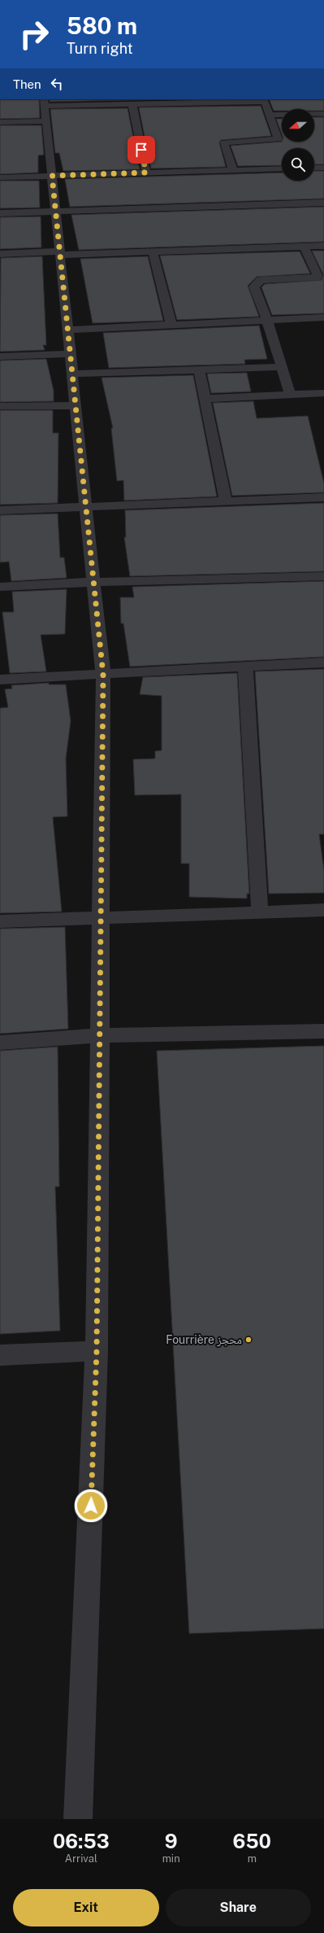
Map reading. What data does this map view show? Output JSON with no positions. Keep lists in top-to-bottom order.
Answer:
{
  "places": ["Fourrière محجز"],
  "north": "left",
  "page": {
    "turn": ["580 m", "Turn right"],
    "then": "Then",
    "eta": [
      "06:53",
      "Arrival",
      "9",
      "min",
      "650",
      "m"
    ],
    "buttons": ["Exit", "Share"]
  }
}
